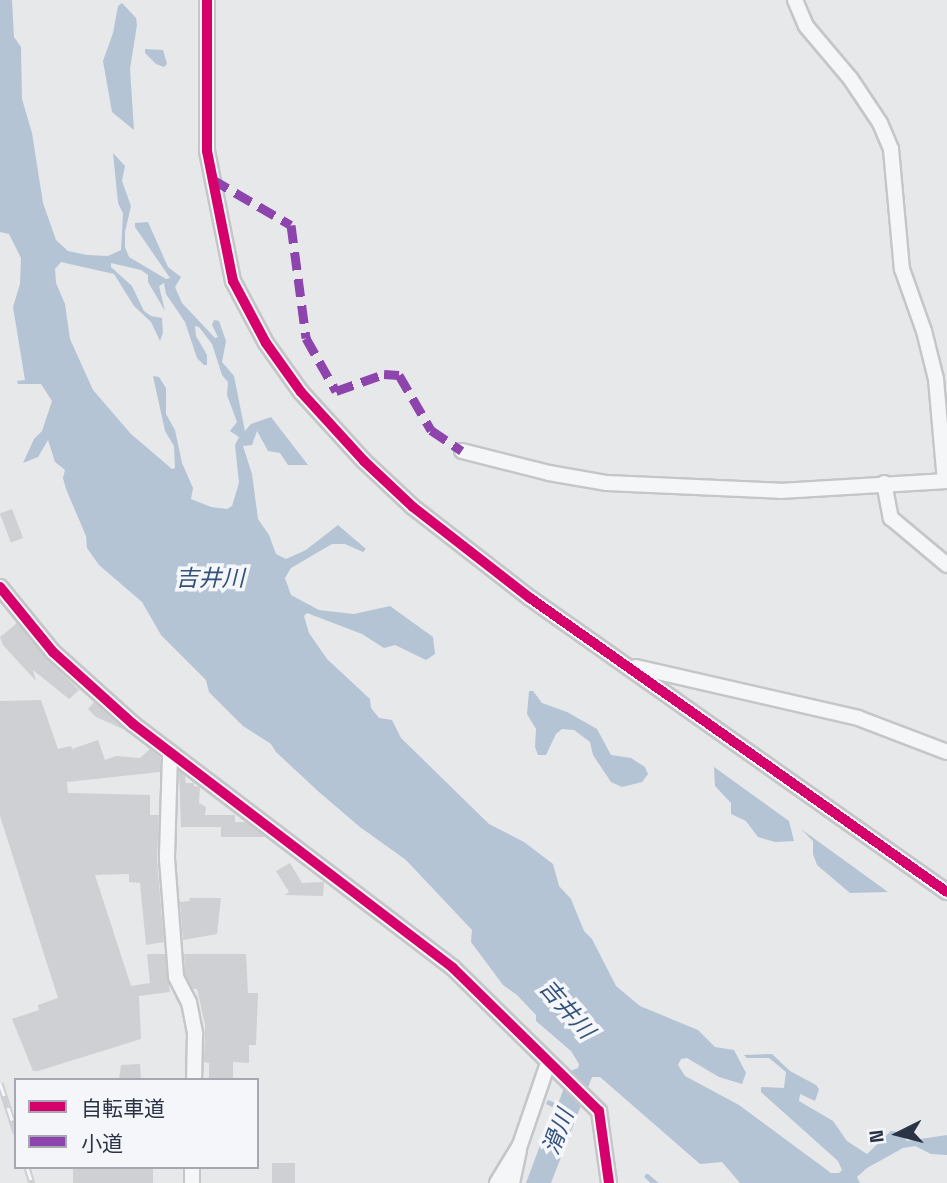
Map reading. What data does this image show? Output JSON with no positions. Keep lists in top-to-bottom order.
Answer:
{
  "water": ["吉井川", "滑川"],
  "legend": ["自転車道", "小道"],
  "north": "left"
}
